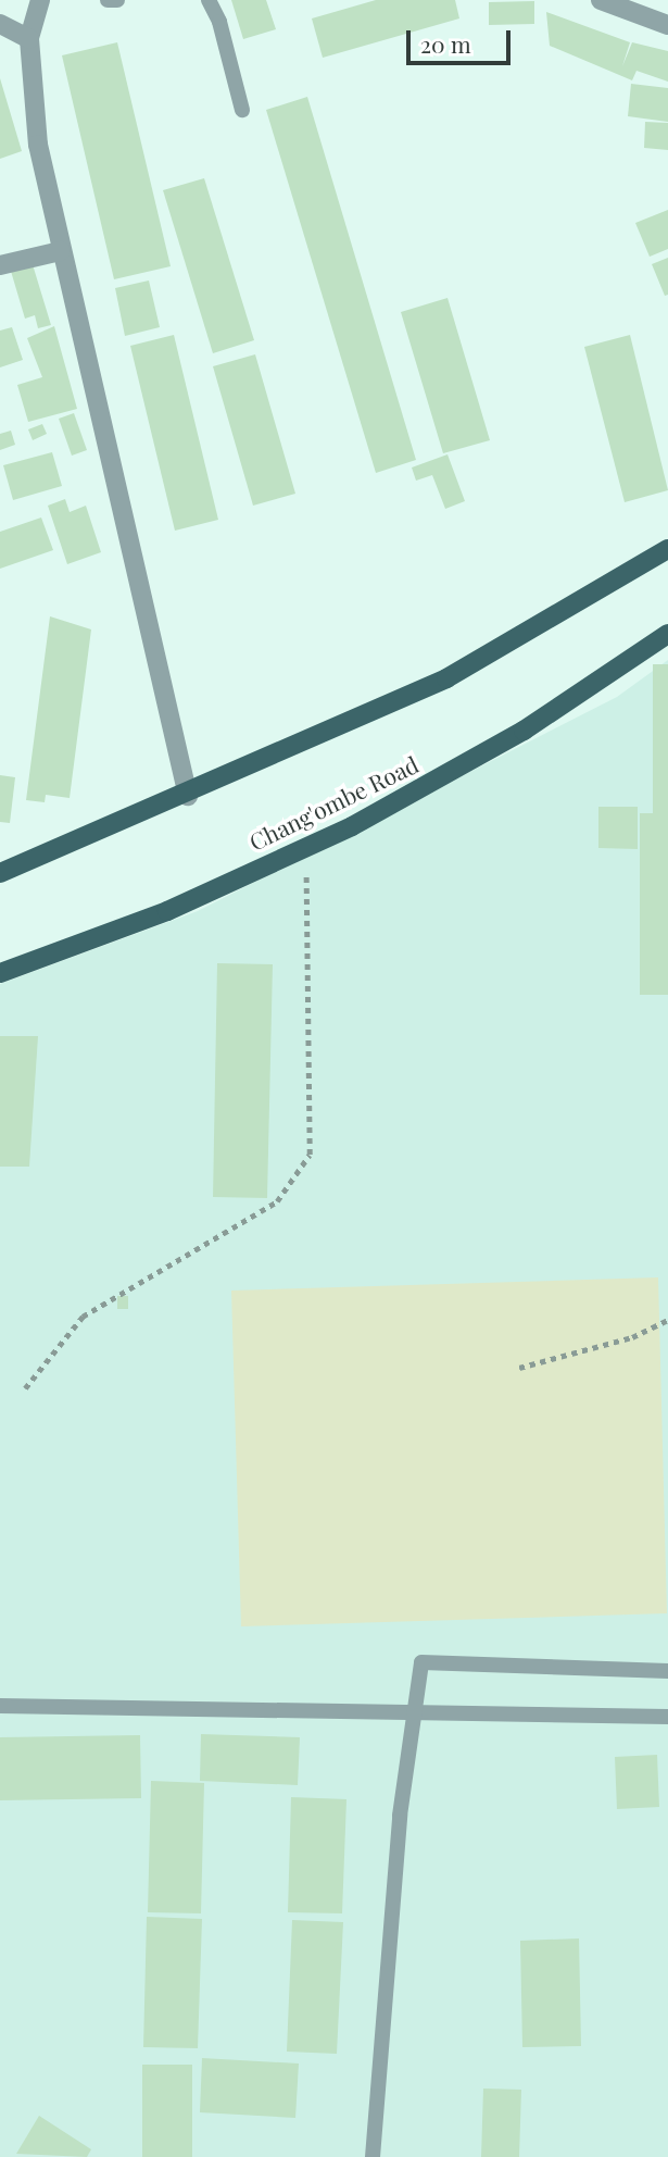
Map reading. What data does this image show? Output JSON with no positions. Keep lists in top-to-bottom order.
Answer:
{
  "streets": {
    "main road": ["Chang'ombe Road"]
  },
  "scale_bar": "20 m"
}
